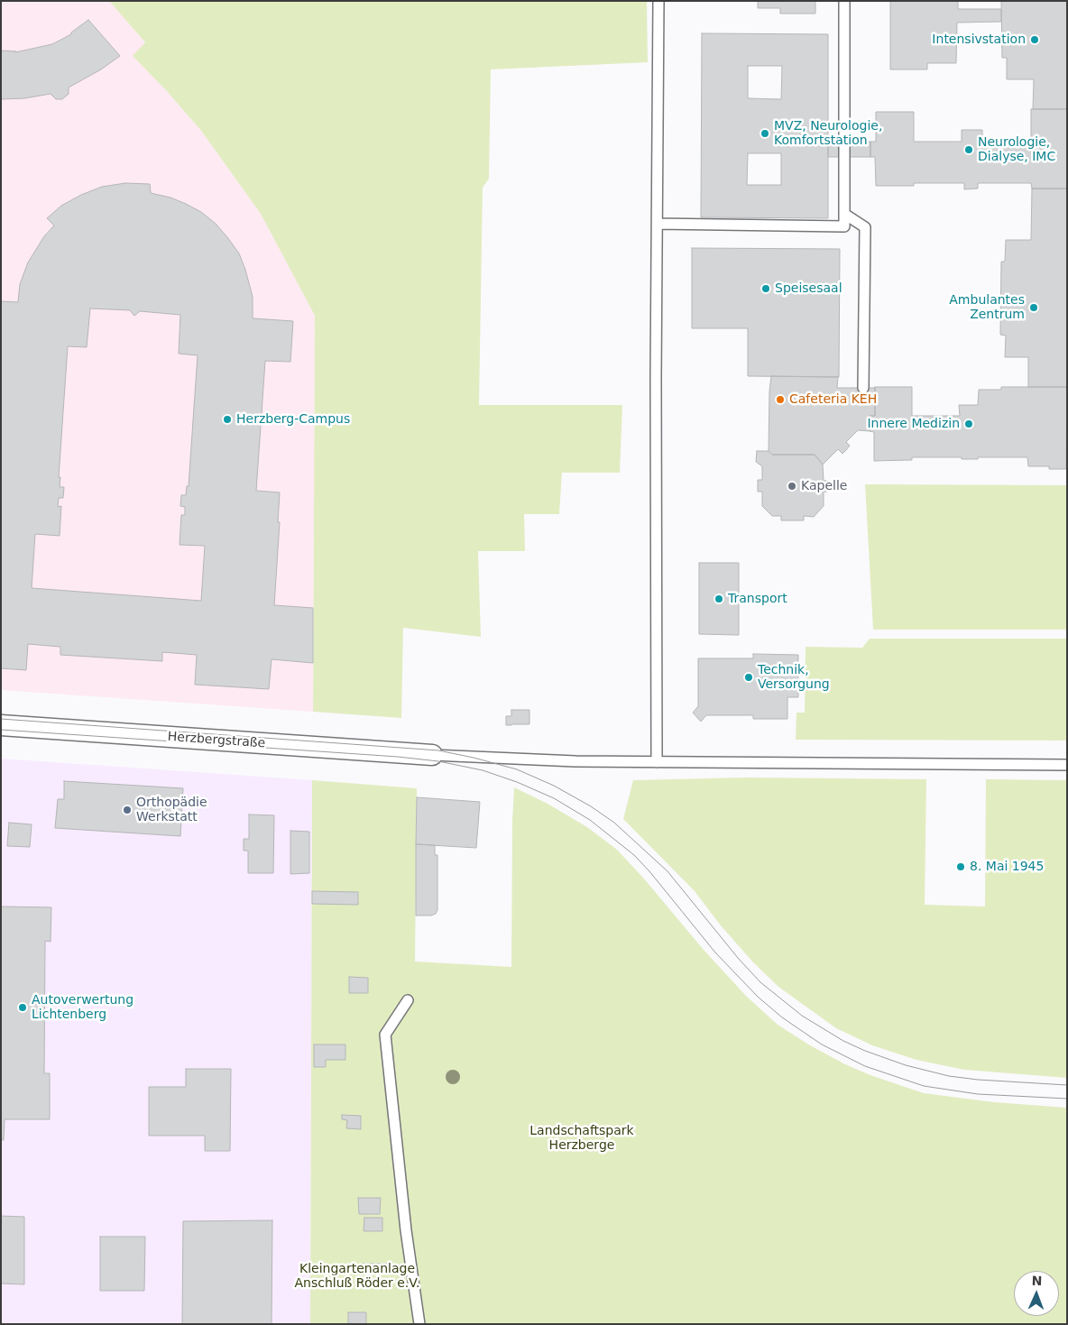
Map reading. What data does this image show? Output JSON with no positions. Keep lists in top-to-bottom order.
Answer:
{
  "streets": {
    "street": ["Herzbergstraße"]
  },
  "parks": ["Landschaftspark Herzberge", "Kleingartenanlage Anschluß Röder e.V."],
  "places": [
    "Intensivstation",
    "MVZ, Neurologie, Komfortstation",
    "Neurologie, Dialyse, IMC",
    "Speisesaal",
    "Ambulantes Zentrum",
    "Cafeteria KEH",
    "Herzberg-Campus",
    "Innere Medizin",
    "Kapelle",
    "Transport",
    "Technik, Versorgung",
    "Orthopädie Werkstatt",
    "8. Mai 1945",
    "Autoverwertung Lichtenberg"
  ],
  "north": "top"
}
